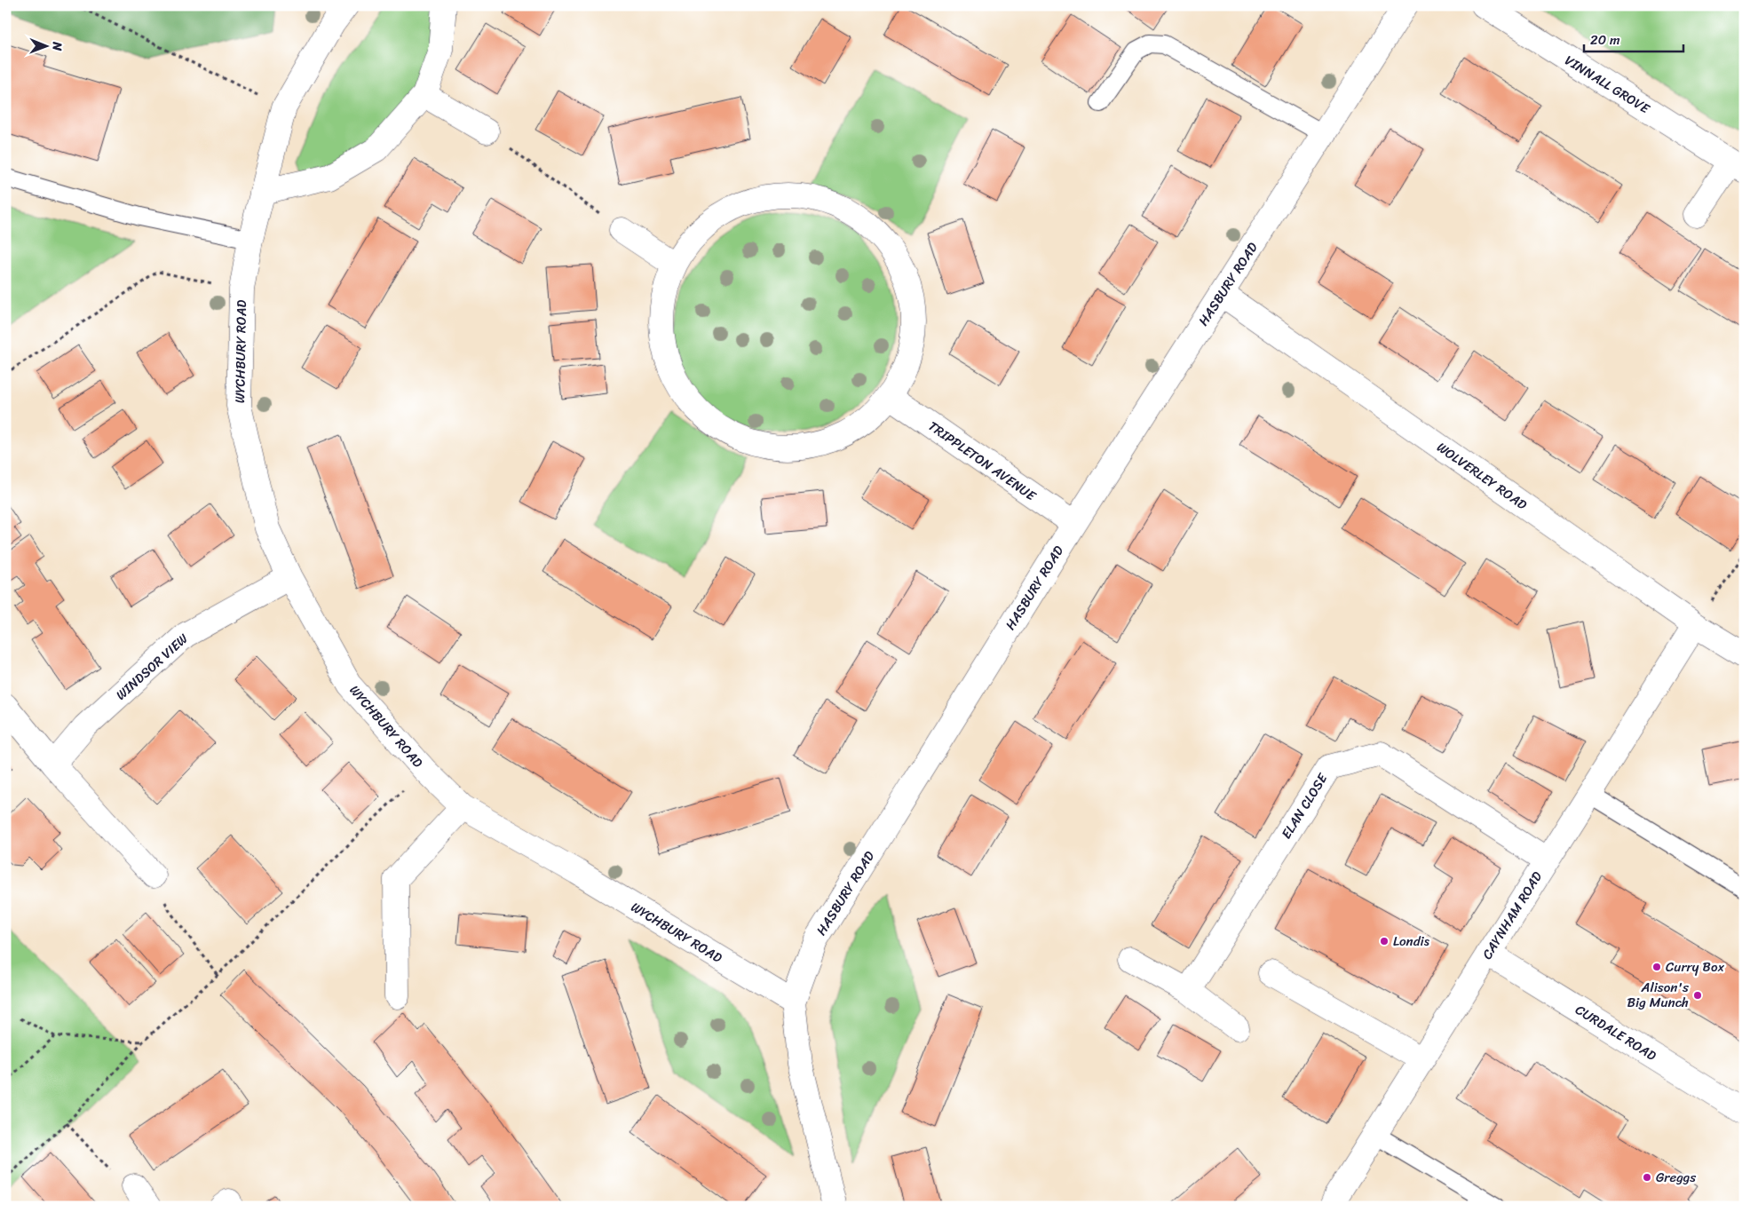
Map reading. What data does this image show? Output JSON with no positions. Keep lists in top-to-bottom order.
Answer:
{
  "streets": {
    "street": [
      "VINNALL GROVE",
      "HASBURY ROAD",
      "WYCHBURY ROAD",
      "TRIPPLETON AVENUE",
      "WOLVERLEY ROAD",
      "WINDSOR VIEW",
      "ELAN CLOSE",
      "CAYNHAM ROAD",
      "CURDALE ROAD"
    ]
  },
  "crossings": [
    ["HASBURY ROAD", "WYCHBURY ROAD"],
    ["HASBURY ROAD", "TRIPPLETON AVENUE"],
    ["HASBURY ROAD", "WOLVERLEY ROAD"],
    ["WYCHBURY ROAD", "WINDSOR VIEW"],
    ["WOLVERLEY ROAD", "CAYNHAM ROAD"],
    ["ELAN CLOSE", "CAYNHAM ROAD"],
    ["CAYNHAM ROAD", "CURDALE ROAD"]
  ],
  "places": [
    "Londis",
    "Curry Box",
    "Alison's Big Munch",
    "Greggs"
  ],
  "scale_bar": "20 m",
  "north": "right"
}
